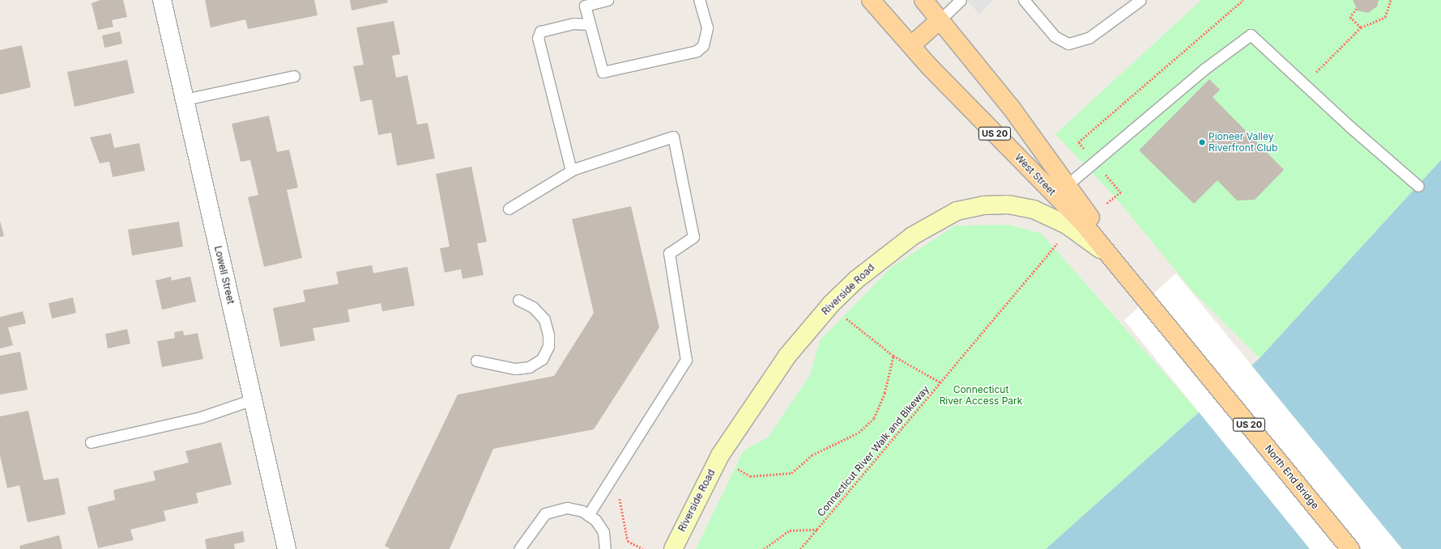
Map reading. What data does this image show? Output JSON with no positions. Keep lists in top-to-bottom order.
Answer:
{
  "streets": {
    "main road": ["US 20", "West Street", "North End Bridge"],
    "street": ["Lowell Street", "Riverside Road"],
    "path": ["Connecticut River Walk and Bikeway"]
  },
  "crossings": [
    ["West Street", "Riverside Road"],
    ["West Street", "North End Bridge"]
  ],
  "parks": ["Connecticut River Access Park"],
  "places": ["Pioneer Valley Riverfront Club"]
}
